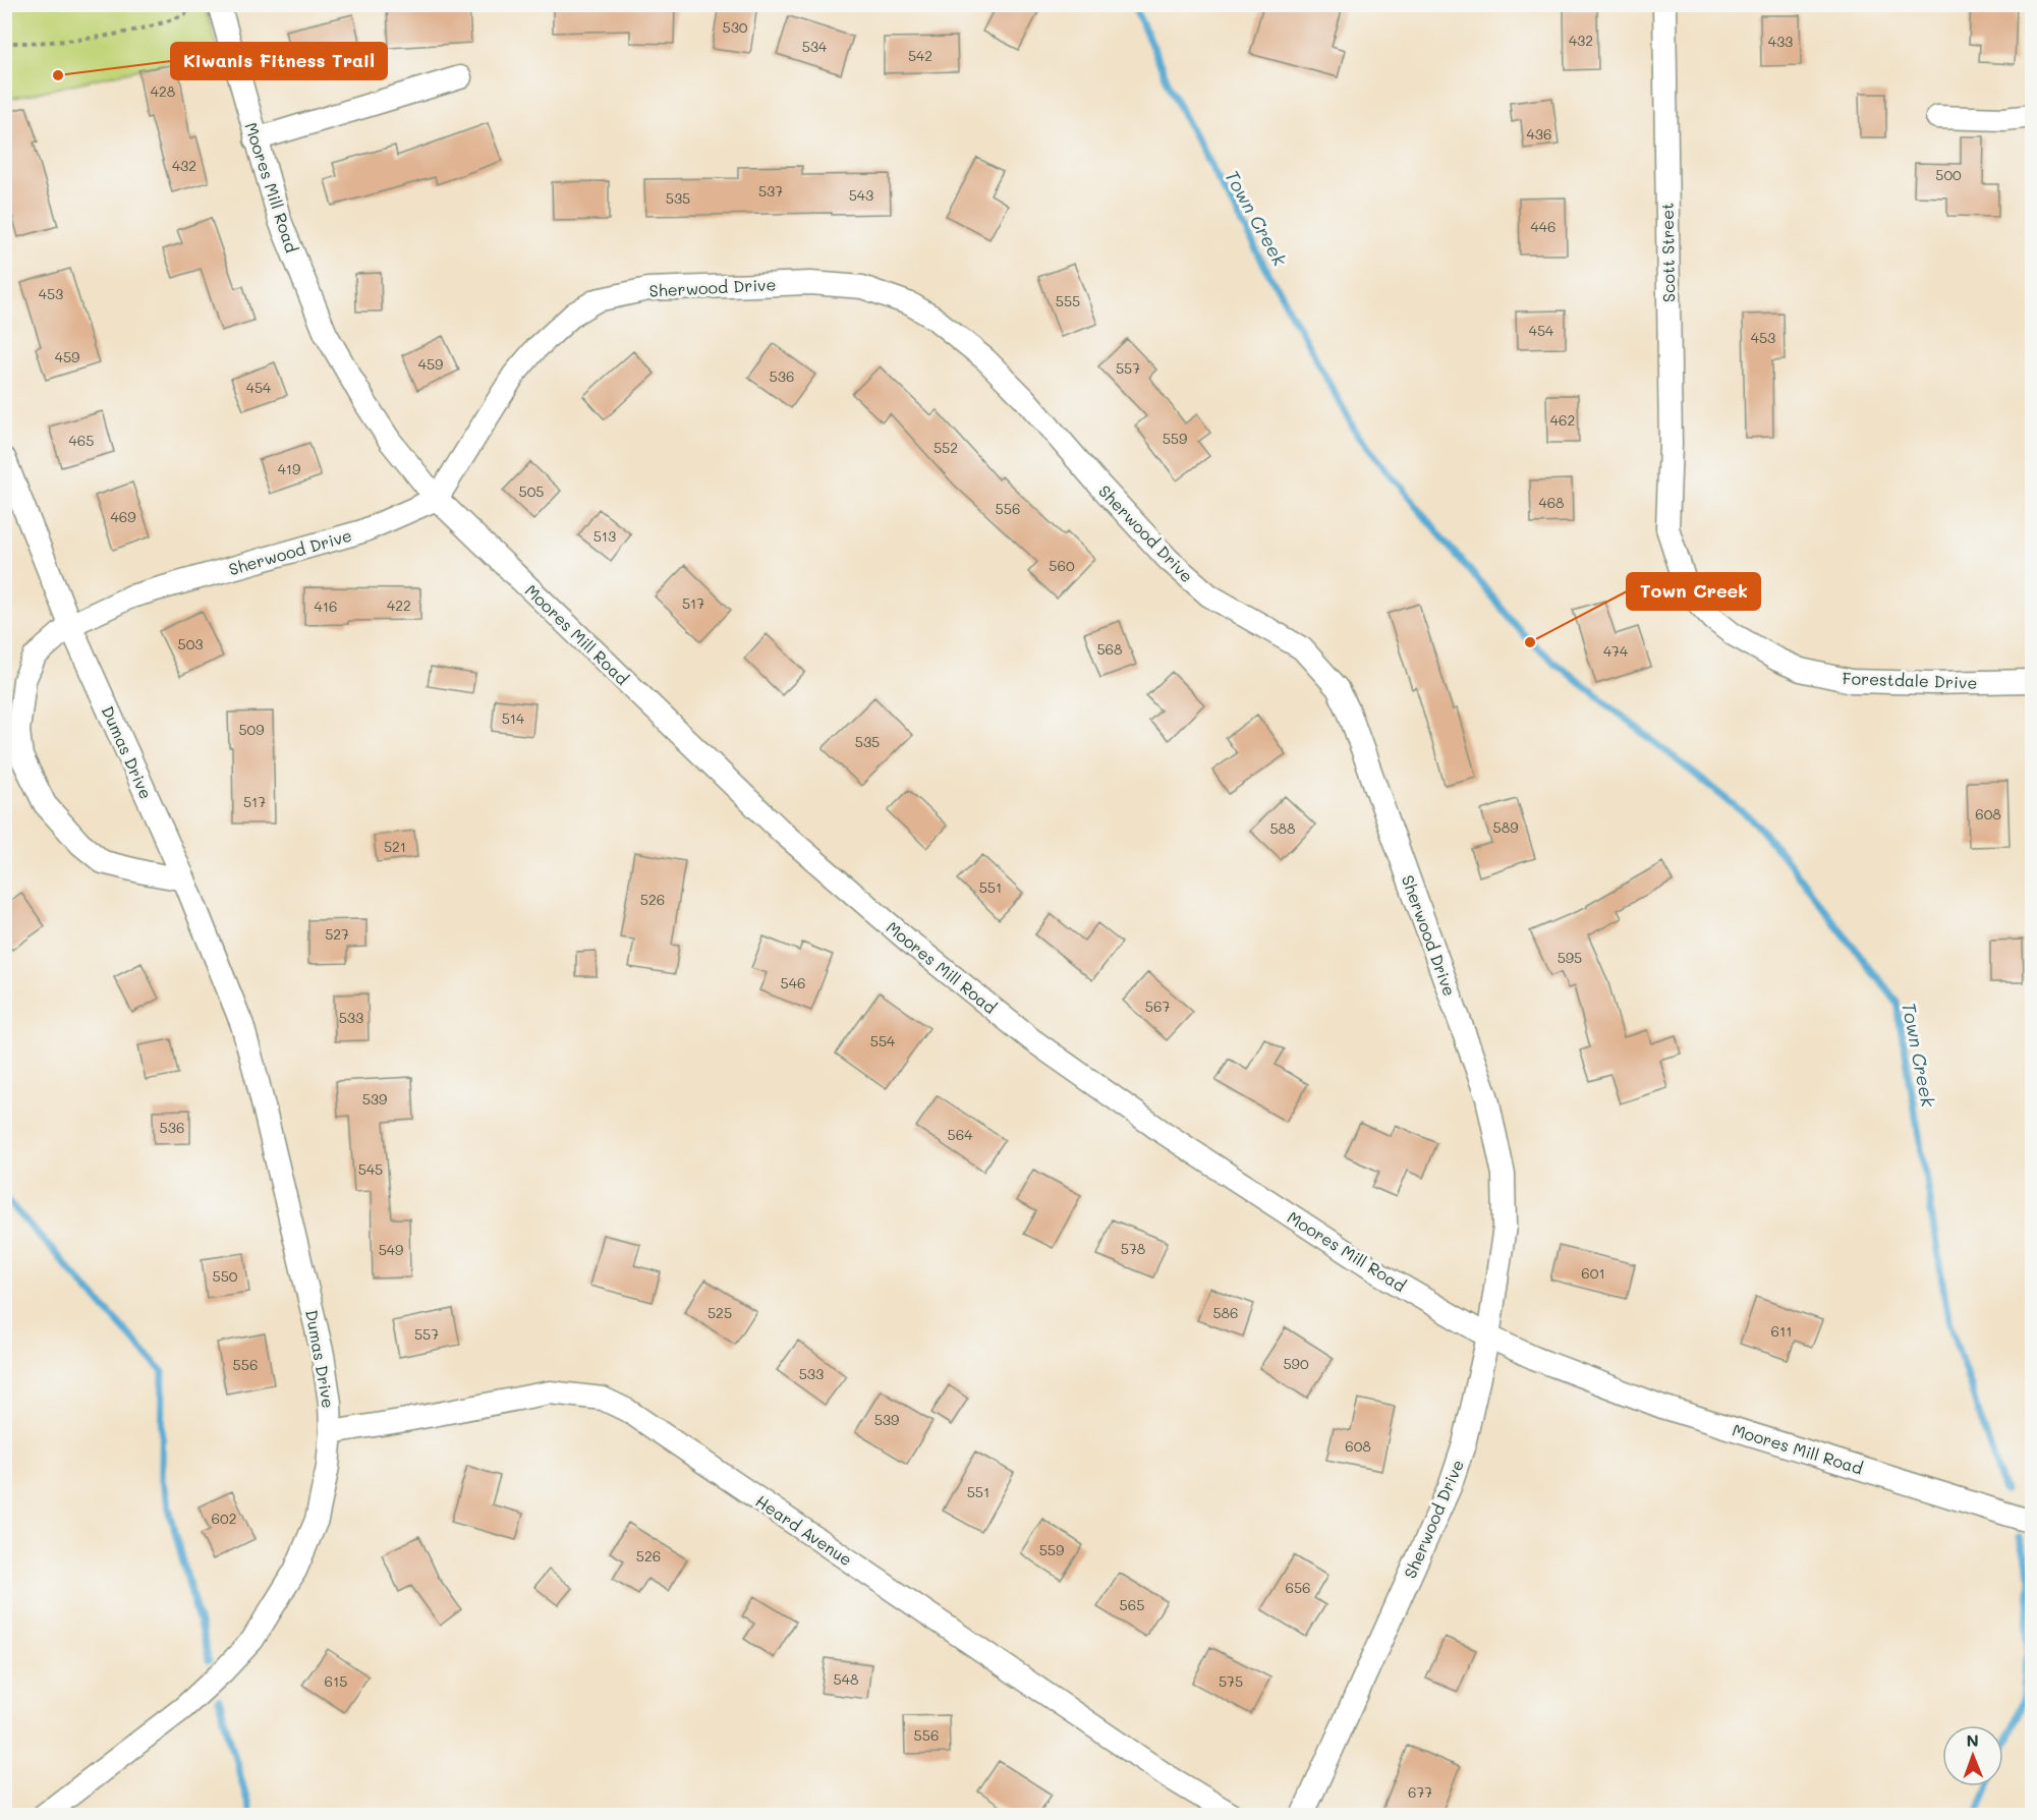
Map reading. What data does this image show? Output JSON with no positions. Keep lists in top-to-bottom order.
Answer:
{
  "streets": {
    "street": [
      "Moores Mill Road",
      "Scott Street",
      "Sherwood Drive",
      "Forestdale Drive",
      "Dumas Drive",
      "Heard Avenue"
    ]
  },
  "crossings": [
    ["Moores Mill Road", "Sherwood Drive"],
    ["Scott Street", "Forestdale Drive"],
    ["Sherwood Drive", "Dumas Drive"],
    ["Dumas Drive", "Heard Avenue"]
  ],
  "water": ["Town Creek"],
  "places": ["Kiwanis Fitness Trail", "Town Creek"],
  "house_numbers": [
    "530",
    "432",
    "433",
    "534",
    "542",
    "428",
    "436",
    "432",
    "500",
    "537",
    "543",
    "535",
    "446",
    "453",
    "555",
    "454",
    "453",
    "459",
    "459",
    "557",
    "536",
    "454",
    "462",
    "559",
    "465",
    "552",
    "419",
    "505",
    "468",
    "556",
    "469",
    "513",
    "560",
    "517",
    "422",
    "416",
    "503",
    "568",
    "474",
    "514",
    "509",
    "535",
    "517",
    "608",
    "589",
    "588",
    "521",
    "551",
    "526",
    "527",
    "595",
    "546",
    "567",
    "533",
    "554",
    "539",
    "536",
    "564",
    "545",
    "578",
    "549",
    "601",
    "550",
    "525",
    "586",
    "611",
    "557",
    "590",
    "556",
    "533",
    "539",
    "608",
    "551",
    "602",
    "559",
    "526",
    "656",
    "565",
    "548",
    "615",
    "575",
    "556",
    "677"
  ],
  "north": "top"
}
